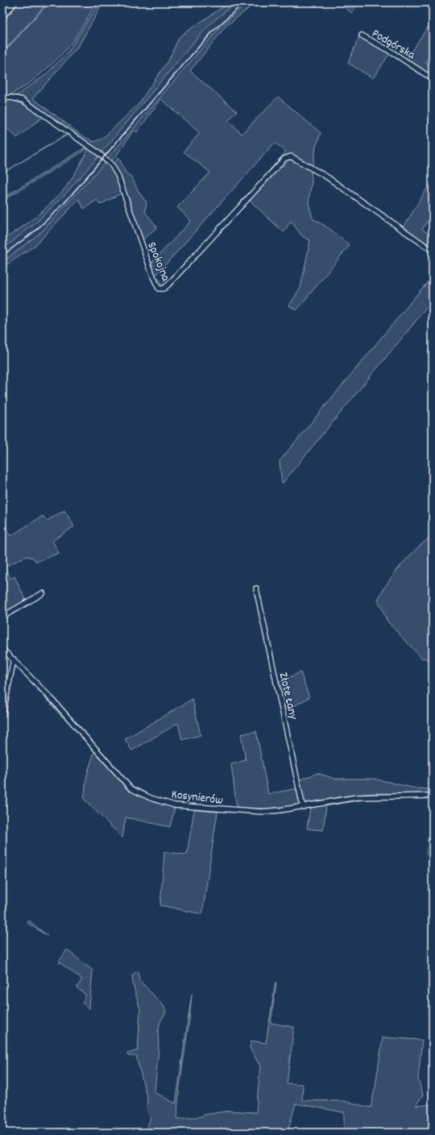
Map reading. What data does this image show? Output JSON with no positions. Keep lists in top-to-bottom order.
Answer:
{
  "streets": {
    "street": [
      "Podgórska",
      "Spokojna",
      "Złote Łany",
      "Kosynierów"
    ]
  },
  "crossings": [
    ["Złote Łany", "Kosynierów"]
  ]
}
